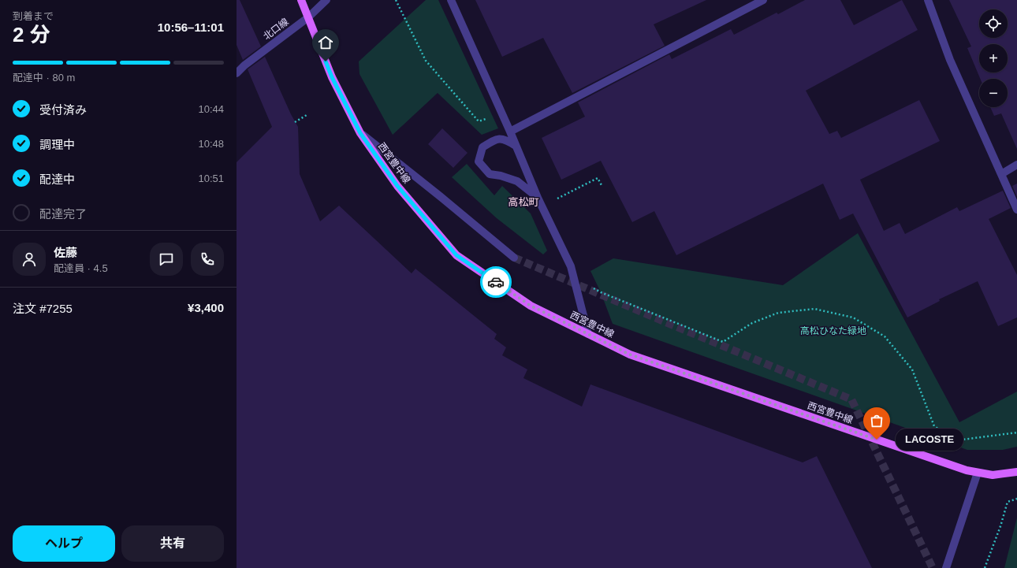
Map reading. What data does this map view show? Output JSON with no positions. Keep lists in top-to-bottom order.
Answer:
{
  "streets": {
    "main road": ["西宮豊中線"],
    "street": ["北口線"]
  },
  "crossings": [
    ["北口線", "西宮豊中線"]
  ],
  "districts": ["高松町"],
  "parks": ["高松ひなた緑地"],
  "places": ["LACOSTE"],
  "page": {
    "heading": ["2 分", "到着まで", "10:56–11:01"],
    "panel": [
      "佐藤",
      "配達員 · 4.5",
      "注文 #7255",
      "¥3,400"
    ],
    "map_buttons": ["+", "−"],
    "bar": "配達中 · 80 m",
    "list": [
      ["受付済み", "10:44"],
      ["調理中", "10:48"],
      ["配達中", "10:51"],
      "配達完了"
    ],
    "bubble": "LACOSTE",
    "buttons": ["ヘルプ", "共有"]
  }
}
